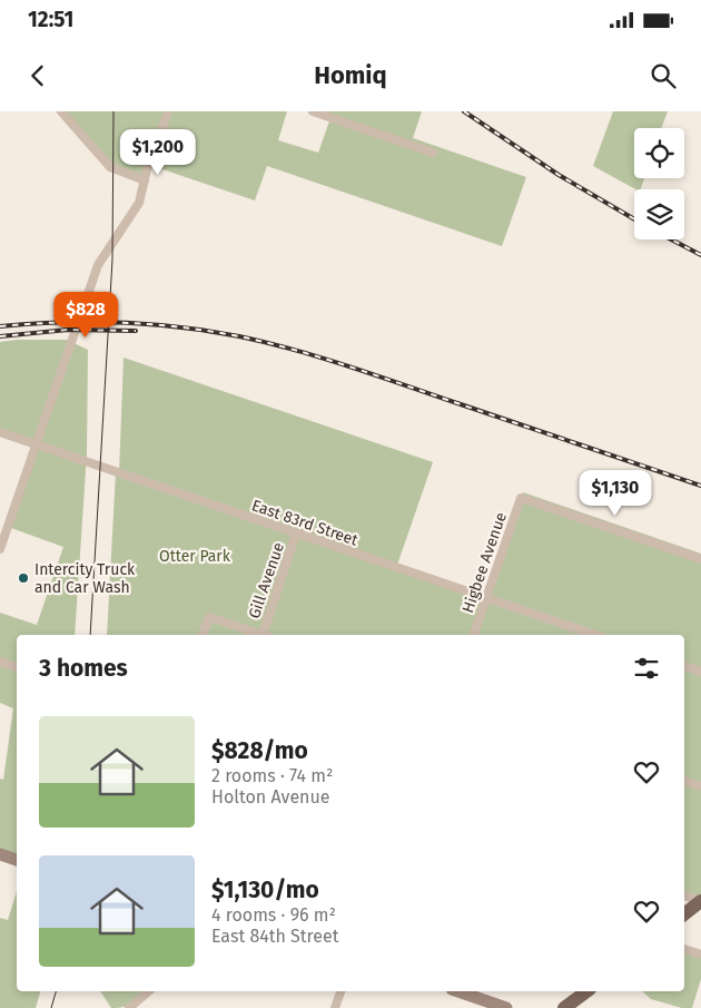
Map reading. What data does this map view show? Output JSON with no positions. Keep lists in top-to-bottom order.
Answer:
{
  "streets": {
    "street": ["East 83rd Street", "Higbee Avenue", "Gill Avenue"]
  },
  "crossings": [
    ["East 83rd Street", "Higbee Avenue"],
    ["East 83rd Street", "Gill Avenue"]
  ],
  "parks": ["Otter Park"],
  "places": ["Intercity Truck and Car Wash"],
  "page": {
    "status": "12:51",
    "header": "Homiq",
    "price": ["$1,200", "$828", "$1,130"],
    "heading": "3 homes",
    "list": [
      {
        "name": "$828/mo",
        "note": "2 rooms · 74 m² · Holton Avenue"
      },
      {
        "name": "$1,130/mo",
        "note": "4 rooms · 96 m² · East 84th Street"
      }
    ]
  }
}
